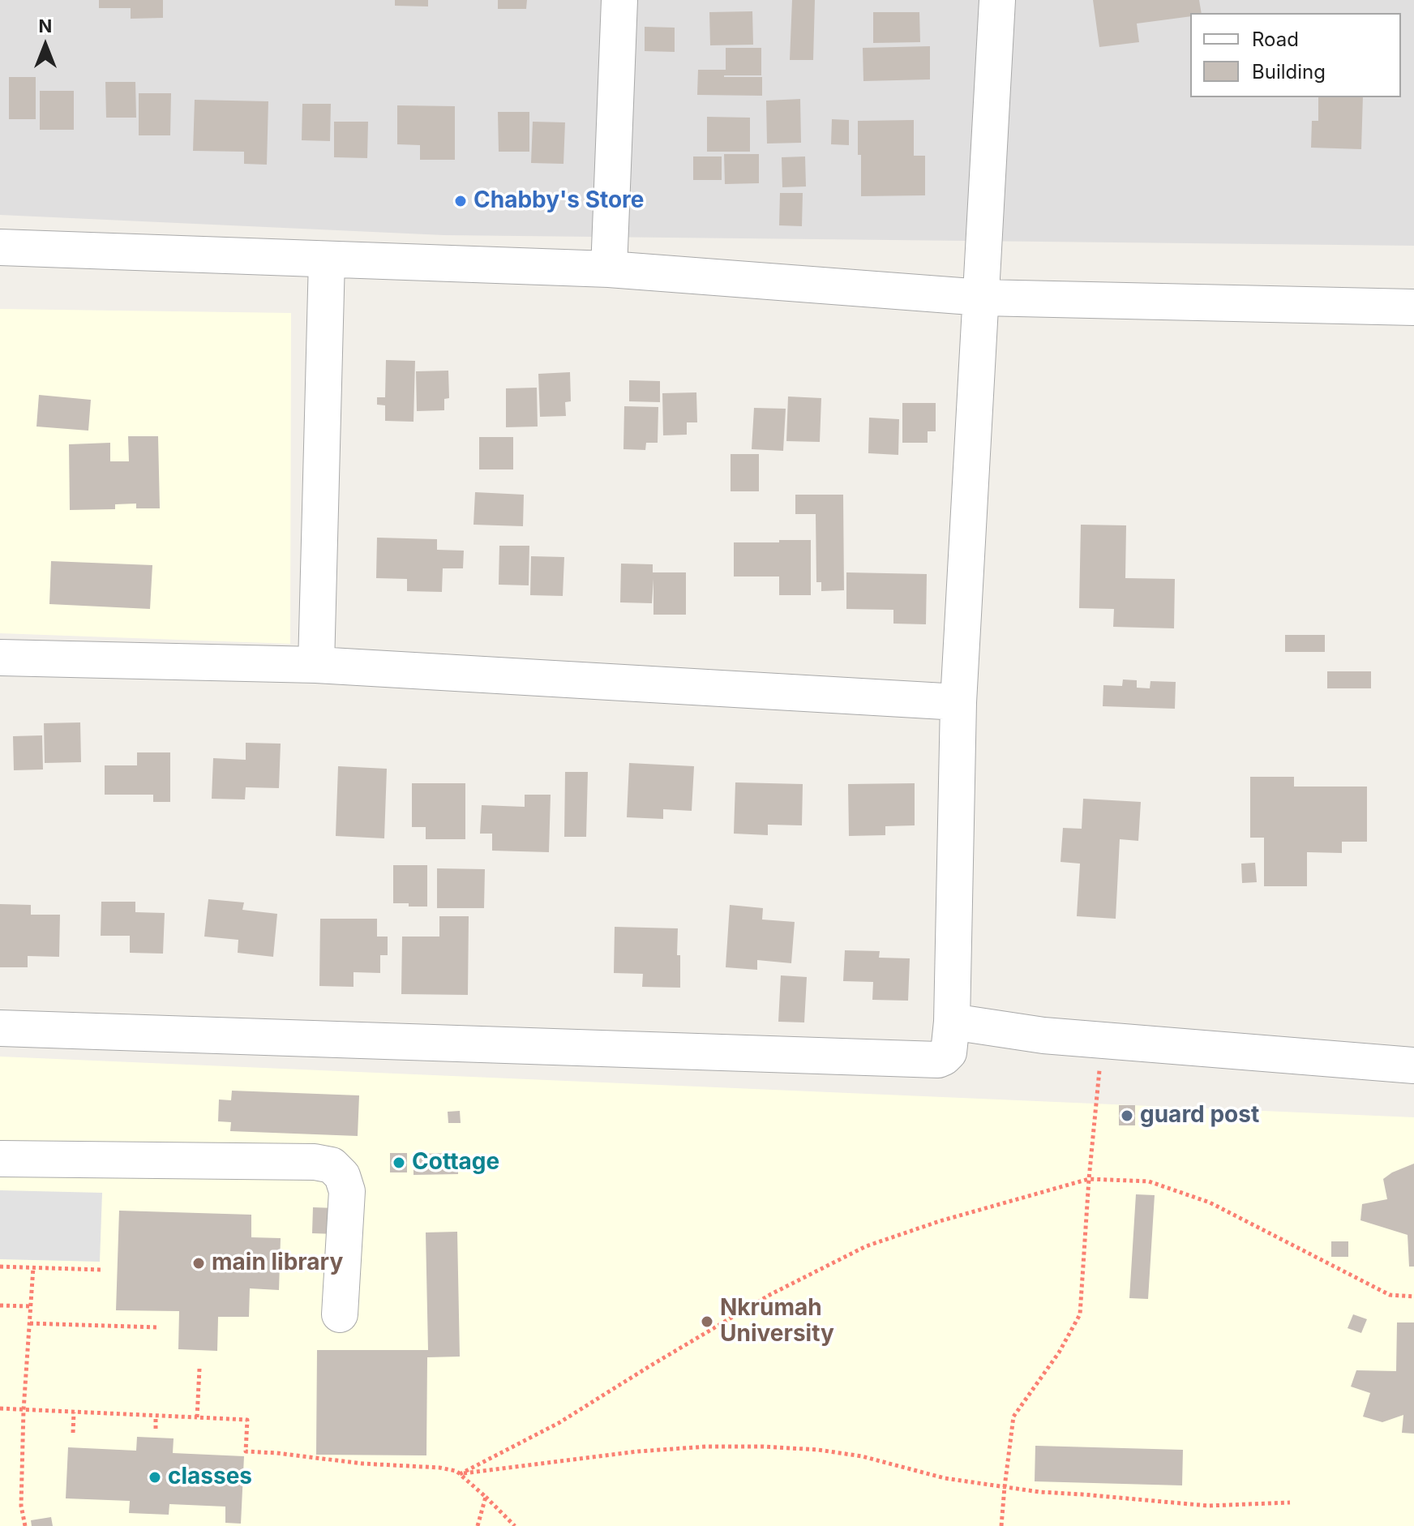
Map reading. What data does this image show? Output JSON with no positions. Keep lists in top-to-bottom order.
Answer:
{
  "places": [
    "Chabby's Store",
    "guard post",
    "Cottage",
    "main library",
    "Nkrumah University",
    "classes"
  ],
  "legend": ["Road", "Building"],
  "north": "top"
}
